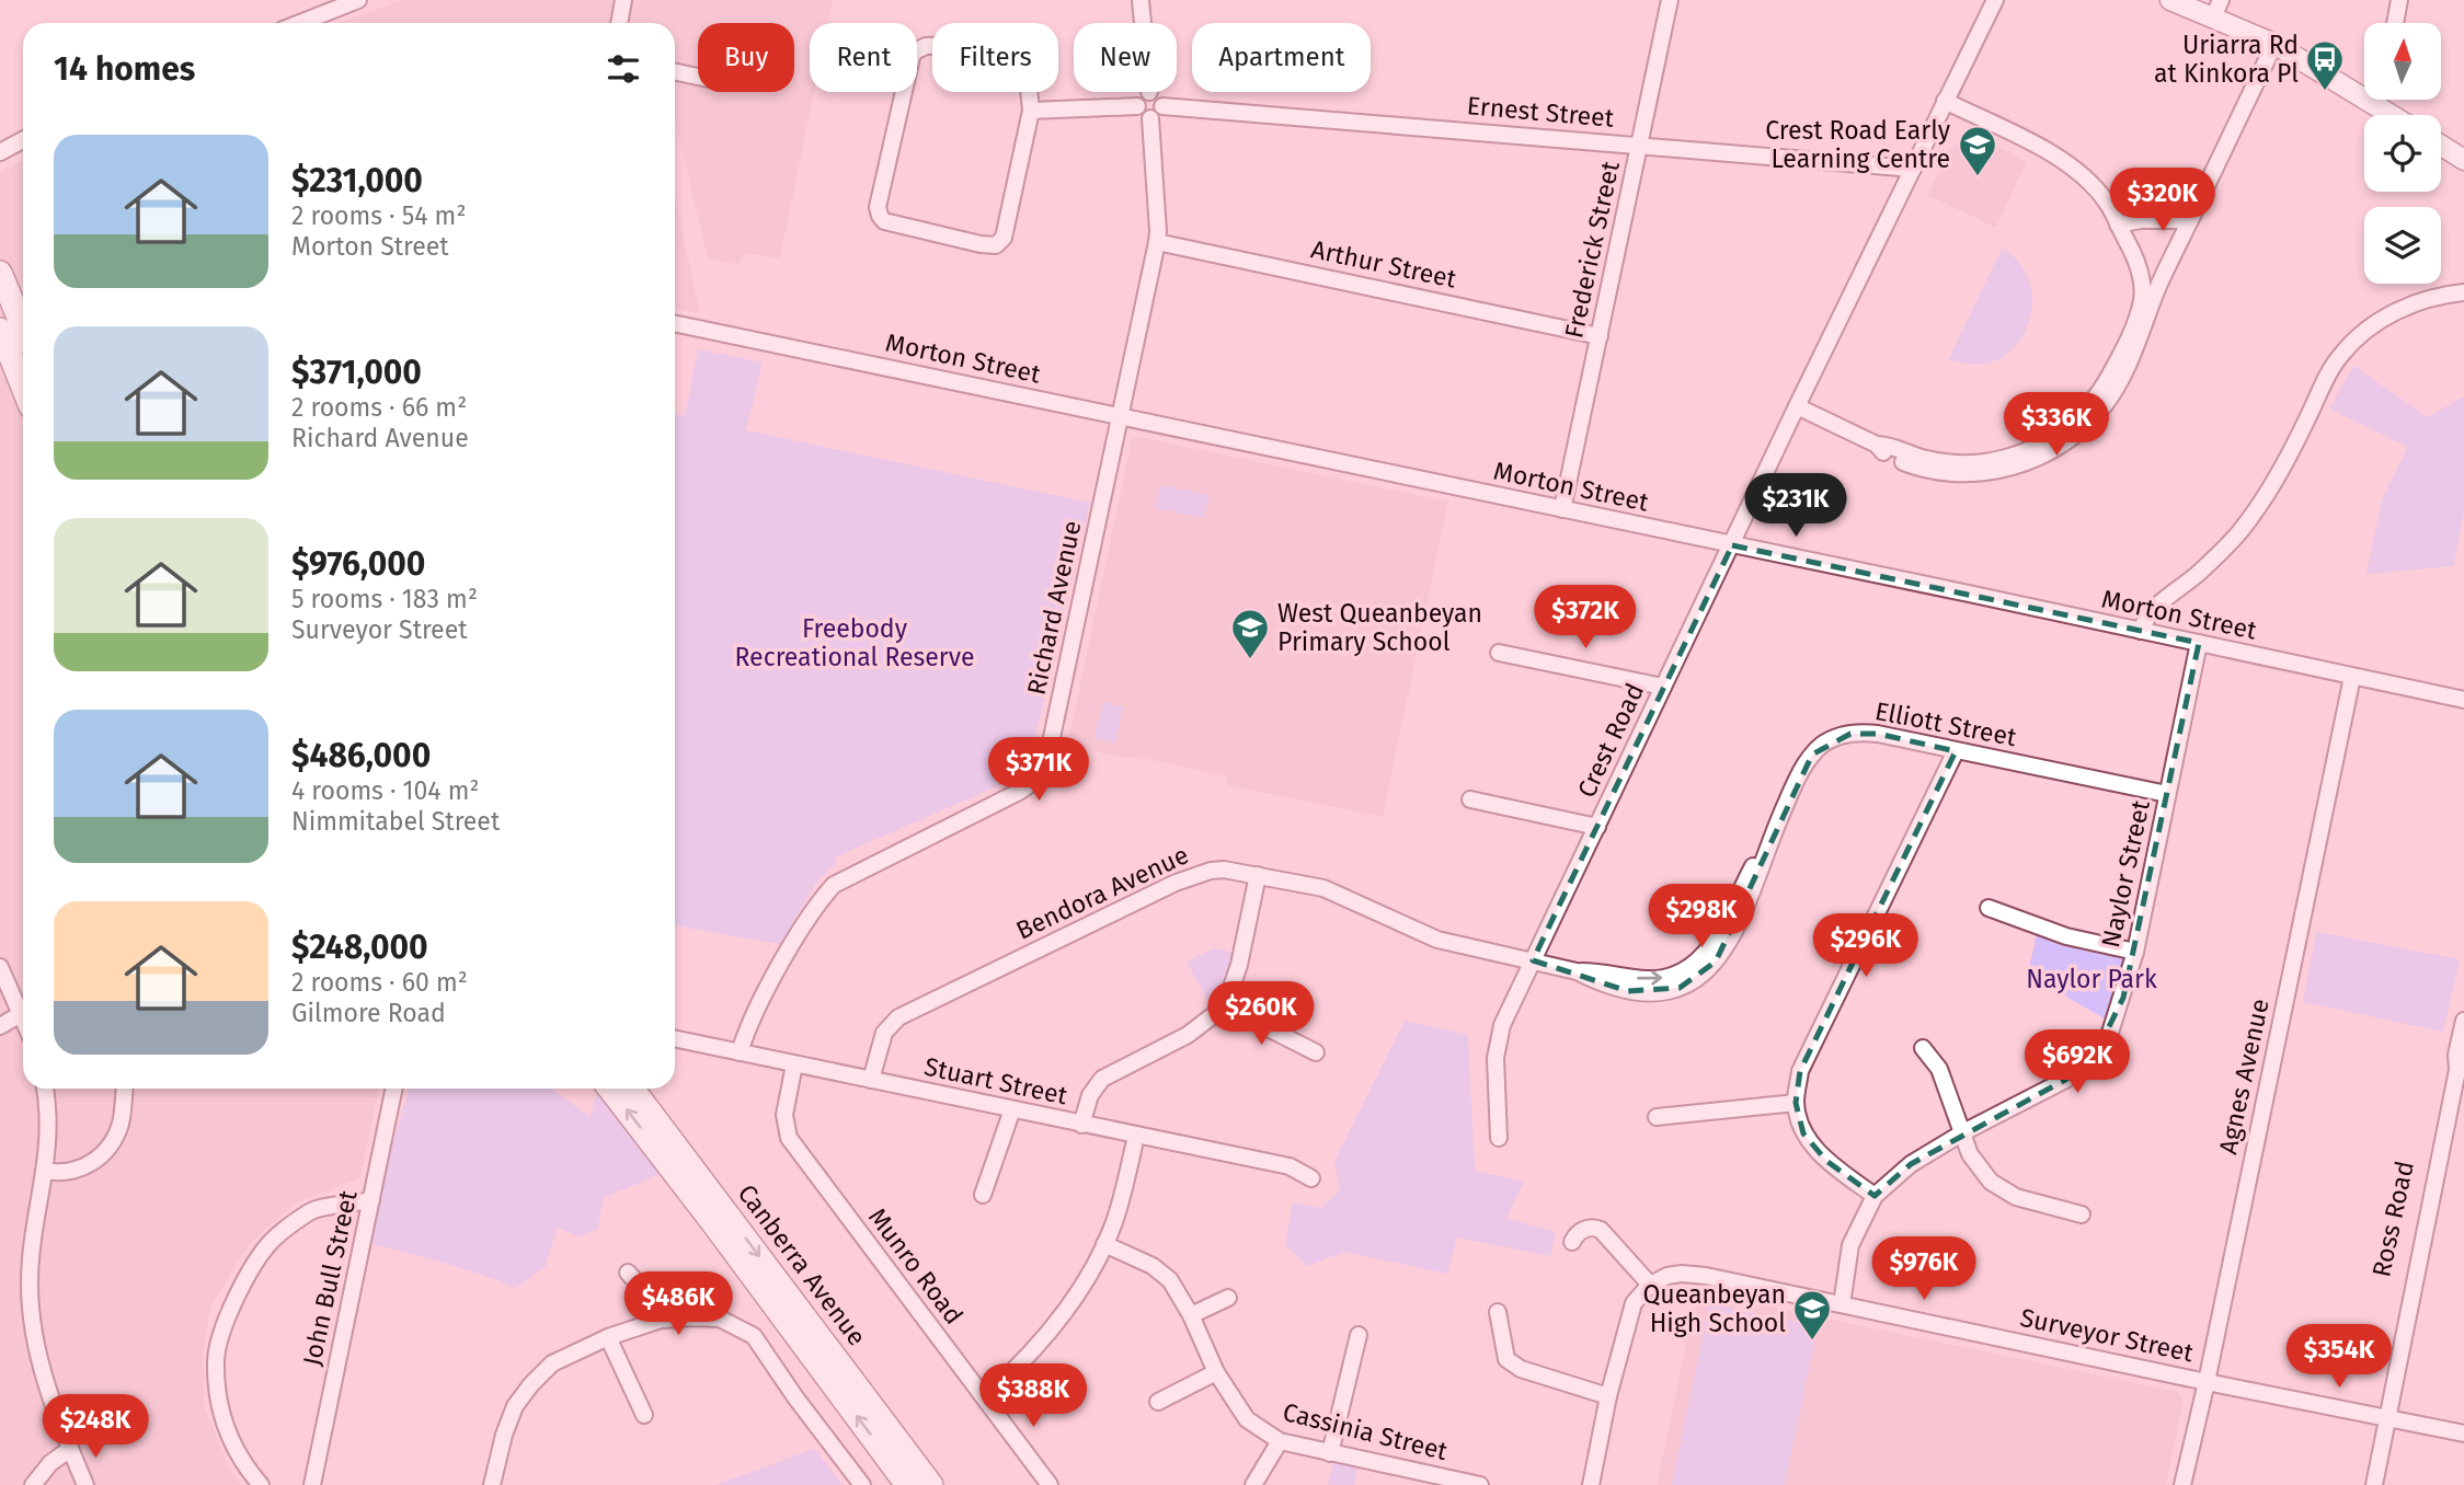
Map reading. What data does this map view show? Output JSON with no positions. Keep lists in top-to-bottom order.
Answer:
{
  "streets": {
    "highway": ["Canberra Avenue"],
    "street": [
      "Ernest Street",
      "Frederick Street",
      "Arthur Street",
      "Morton Street",
      "Richard Avenue",
      "Elliott Street",
      "Crest Road",
      "Naylor Street",
      "Bendora Avenue",
      "Agnes Avenue",
      "Stuart Street",
      "Ross Road",
      "Munro Road",
      "John Bull Street",
      "Surveyor Street",
      "Cassinia Street"
    ]
  },
  "crossings": [
    ["Ernest Street", "Frederick Street"],
    ["Ernest Street", "Richard Avenue"],
    ["Ernest Street", "Crest Road"],
    ["Frederick Street", "Arthur Street"],
    ["Frederick Street", "Morton Street"],
    ["Arthur Street", "Richard Avenue"],
    ["Morton Street", "Richard Avenue"],
    ["Morton Street", "Crest Road"],
    ["Morton Street", "Naylor Street"],
    ["Morton Street", "Agnes Avenue"],
    ["Richard Avenue", "Stuart Street"],
    ["Elliott Street", "Crest Road"],
    ["Elliott Street", "Naylor Street"],
    ["Elliott Street", "Bendora Avenue"],
    ["Crest Road", "Bendora Avenue"],
    ["Naylor Street", "Surveyor Street"],
    ["Bendora Avenue", "Stuart Street"],
    ["Agnes Avenue", "Surveyor Street"],
    ["Stuart Street", "Munro Road"],
    ["Ross Road", "Surveyor Street"]
  ],
  "parks": ["Freebody Recreational Reserve", "Naylor Park"],
  "places": {
    "bus stop": ["Uriarra Rd at Kinkora Pl"],
    "school or university": ["Crest Road Early Learning Centre", "West Queanbeyan Primary School", "Queanbeyan High School"]
  },
  "north": "top",
  "page": {
    "chip": [
      "Buy",
      "Rent",
      "Filters",
      "New",
      "Apartment"
    ],
    "heading": "14 homes",
    "list": [
      {
        "name": "$231,000",
        "note": "2 rooms · 54 m² · Morton Street"
      },
      {
        "name": "$371,000",
        "note": "2 rooms · 66 m² · Richard Avenue"
      },
      {
        "name": "$976,000",
        "note": "5 rooms · 183 m² · Surveyor Street"
      },
      {
        "name": "$486,000",
        "note": "4 rooms · 104 m² · Nimmitabel Street"
      },
      {
        "name": "$248,000",
        "note": "2 rooms · 60 m² · Gilmore Road"
      }
    ],
    "price": [
      "$320K",
      "$336K",
      "$231K",
      "$372K",
      "$371K",
      "$298K",
      "$296K",
      "$260K",
      "$692K",
      "$976K",
      "$486K",
      "$354K",
      "$388K",
      "$248K"
    ]
  }
}
